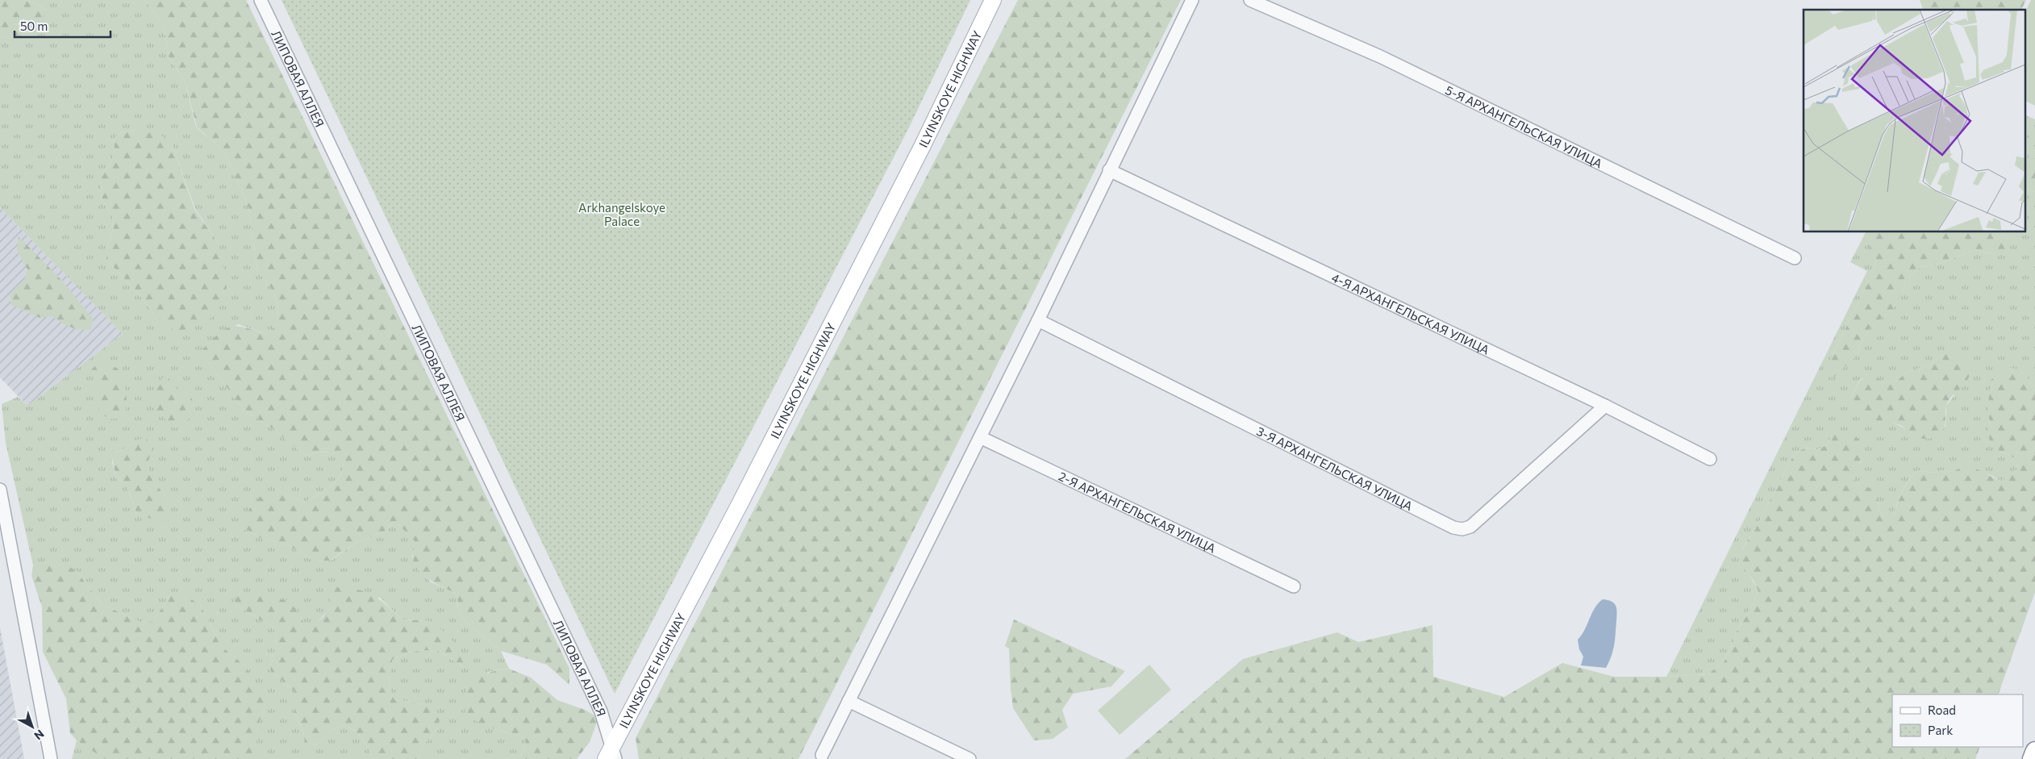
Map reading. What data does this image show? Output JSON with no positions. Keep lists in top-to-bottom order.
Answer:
{
  "streets": {
    "main road": ["ILYINSKOYE HIGHWAY"],
    "street": [
      "ЛИПОВАЯ АЛЛЕЯ",
      "5-Я АРХАНГЕЛЬСКАЯ УЛИЦА",
      "4-Я АРХАНГЕЛЬСКАЯ УЛИЦА",
      "3-Я АРХАНГЕЛЬСКАЯ УЛИЦА",
      "2-Я АРХАНГЕЛЬСКАЯ УЛИЦА"
    ]
  },
  "crossings": [
    ["ЛИПОВАЯ АЛЛЕЯ", "ILYINSKOYE HIGHWAY"],
    ["4-Я АРХАНГЕЛЬСКАЯ УЛИЦА", "3-Я АРХАНГЕЛЬСКАЯ УЛИЦА"]
  ],
  "parks": ["Arkhangelskoye Palace"],
  "legend": ["Road", "Park"],
  "scale_bar": "50 m",
  "north": "bottom right"
}
